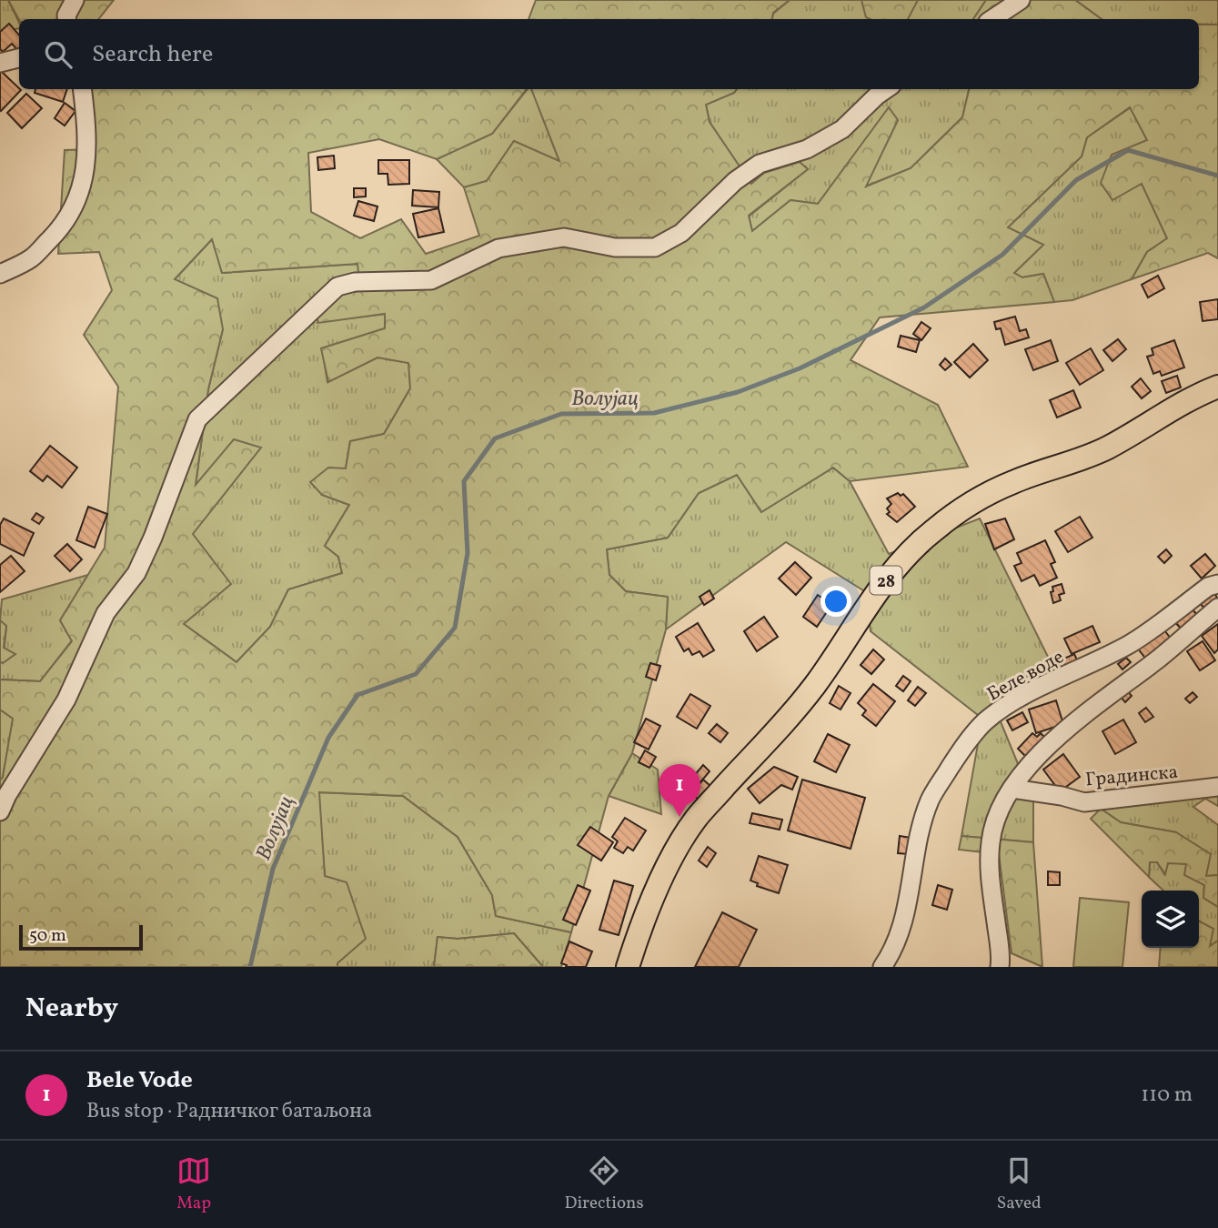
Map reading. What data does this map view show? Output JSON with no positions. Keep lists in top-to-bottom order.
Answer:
{
  "streets": {
    "main road": ["28"],
    "street": ["Беле воде", "Градинска"]
  },
  "water": ["Волујац"],
  "scale_bar": "50 m",
  "page": {
    "search": "Search here",
    "pins": "1",
    "scale": "50 m",
    "heading": "Nearby",
    "list": [
      {
        "mark": "1",
        "name": "Bele Vode",
        "note": "Bus stop · Радничког батаљона",
        "value": "110 m"
      }
    ],
    "nav": ["Map", "Directions", "Saved"]
  }
}
